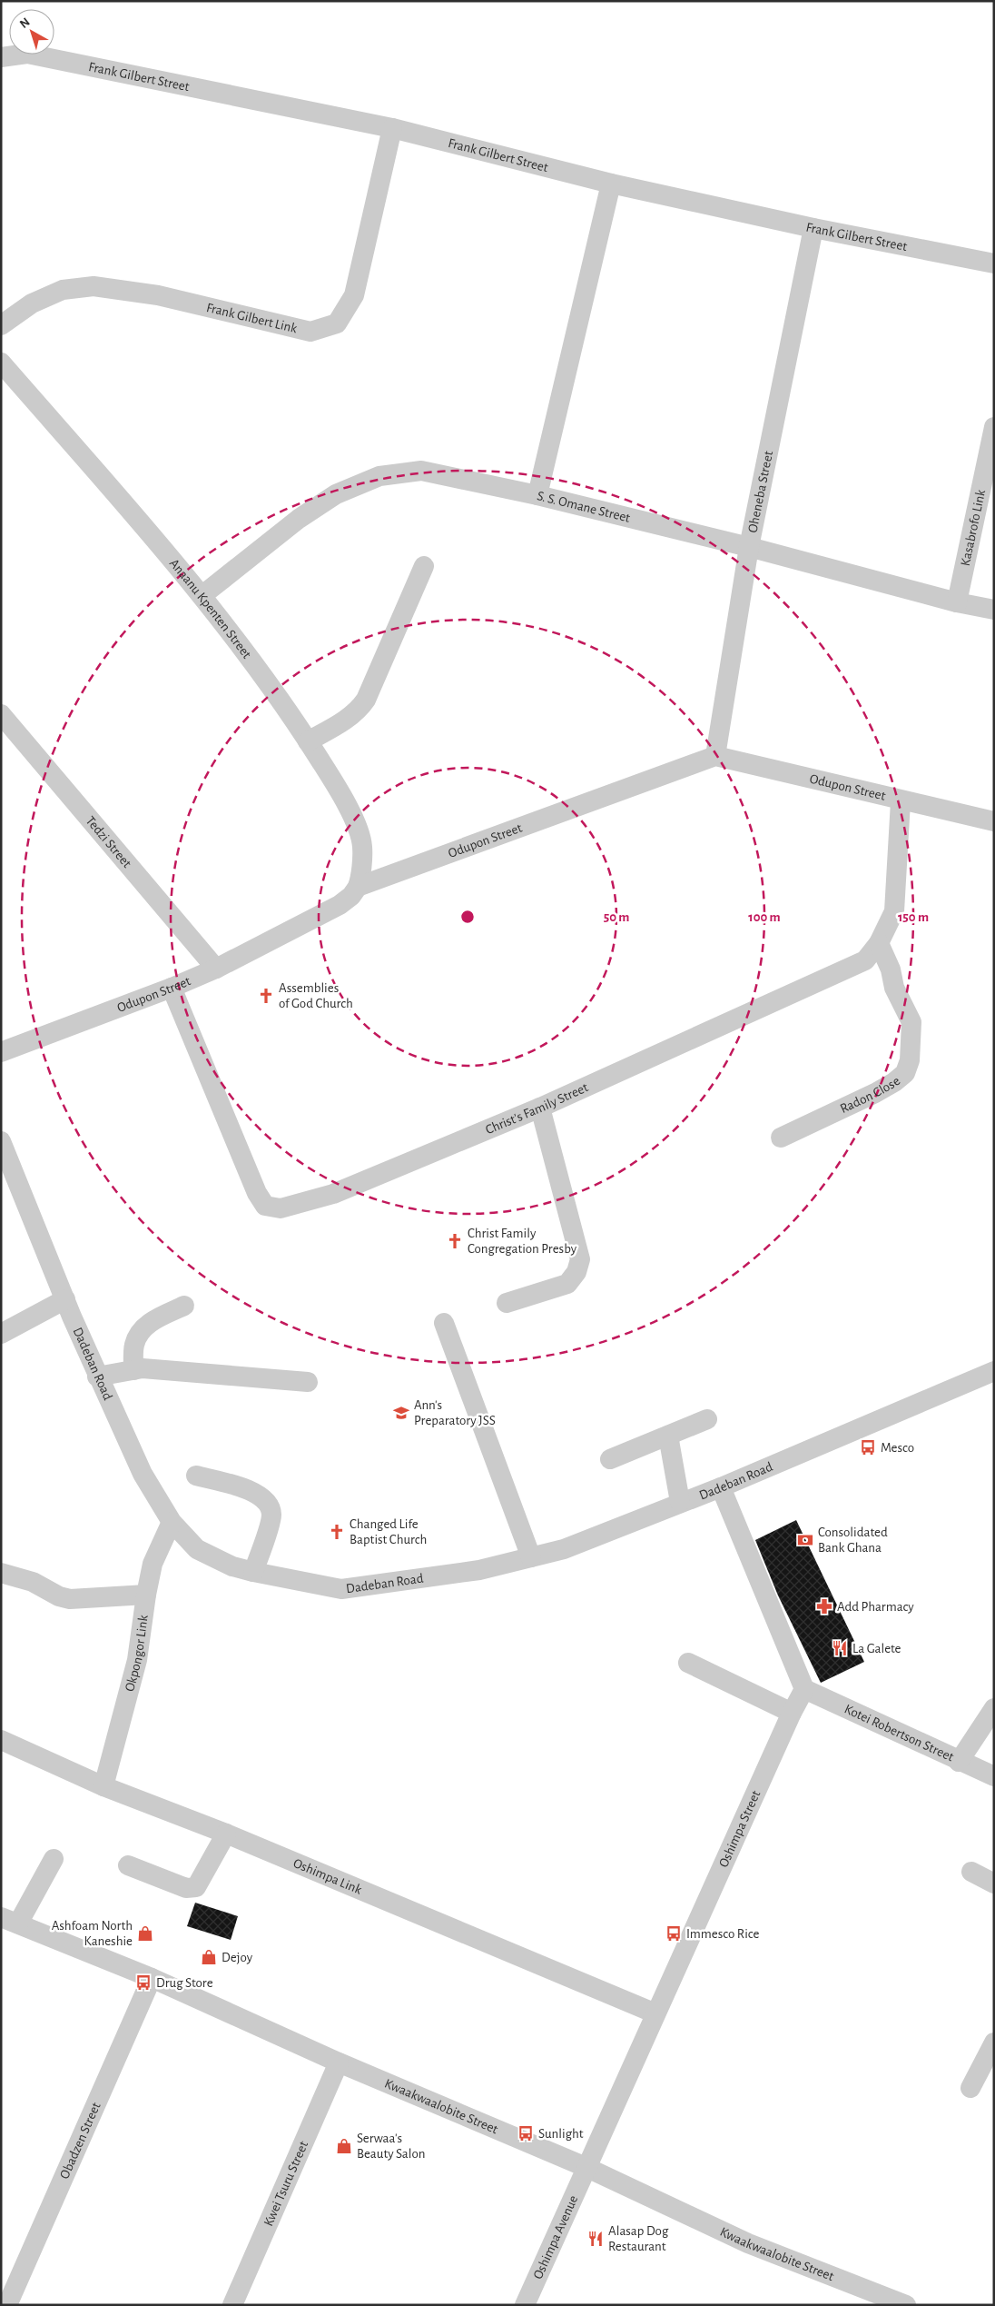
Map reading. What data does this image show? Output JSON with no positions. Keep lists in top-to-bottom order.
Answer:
{
  "streets": {
    "street": [
      "Frank Gilbert Street",
      "Frank Gilbert Link",
      "Oheneba Street",
      "S. S. Omane Street",
      "Kasabrofo Link",
      "Anaanu Kpenten Street",
      "Odupon Street",
      "Tedzi Street",
      "Radon Close",
      "Christ's Family Street",
      "Dadeban Road",
      "Okpongor Link",
      "Kotei Robertson Street",
      "Oshimpa Street",
      "Oshimpa Link",
      "Kwaakwaalobite Street",
      "Obadzen Street",
      "Kwei Tsuru Street",
      "Oshimpa Avenue"
    ]
  },
  "crossings": [
    ["Frank Gilbert Street", "Frank Gilbert Link"],
    ["Frank Gilbert Street", "Oheneba Street"],
    ["Oheneba Street", "S. S. Omane Street"],
    ["Oheneba Street", "Odupon Street"],
    ["S. S. Omane Street", "Kasabrofo Link"],
    ["S. S. Omane Street", "Anaanu Kpenten Street"],
    ["Anaanu Kpenten Street", "Odupon Street"],
    ["Odupon Street", "Tedzi Street"],
    ["Odupon Street", "Christ's Family Street"],
    ["Radon Close", "Christ's Family Street"],
    ["Dadeban Road", "Okpongor Link"],
    ["Okpongor Link", "Oshimpa Link"],
    ["Kotei Robertson Street", "Oshimpa Street"],
    ["Oshimpa Street", "Oshimpa Link"],
    ["Oshimpa Street", "Kwaakwaalobite Street"],
    ["Oshimpa Street", "Oshimpa Avenue"],
    ["Kwaakwaalobite Street", "Obadzen Street"],
    ["Kwaakwaalobite Street", "Kwei Tsuru Street"],
    ["Kwaakwaalobite Street", "Oshimpa Avenue"]
  ],
  "places": {
    "church": ["Assemblies of God Church", "Christ Family Congregation Presby", "Changed Life Baptist Church"],
    "school or university": ["Ann's Preparatory JSS"],
    "bus stop": [
      "Mesco",
      "Immesco Rice",
      "Drug Store",
      "Sunlight"
    ],
    "bank": ["Consolidated Bank Ghana"],
    "pharmacy": ["Add Pharmacy"],
    "restaurant": ["La Galete", "Alasap Dog Restaurant"],
    "shop": ["Ashfoam North Kaneshie", "Dejoy", "Serwaa's Beauty Salon"]
  },
  "north": "top left",
  "rings": ["50 m", "100 m", "150 m"]
}
